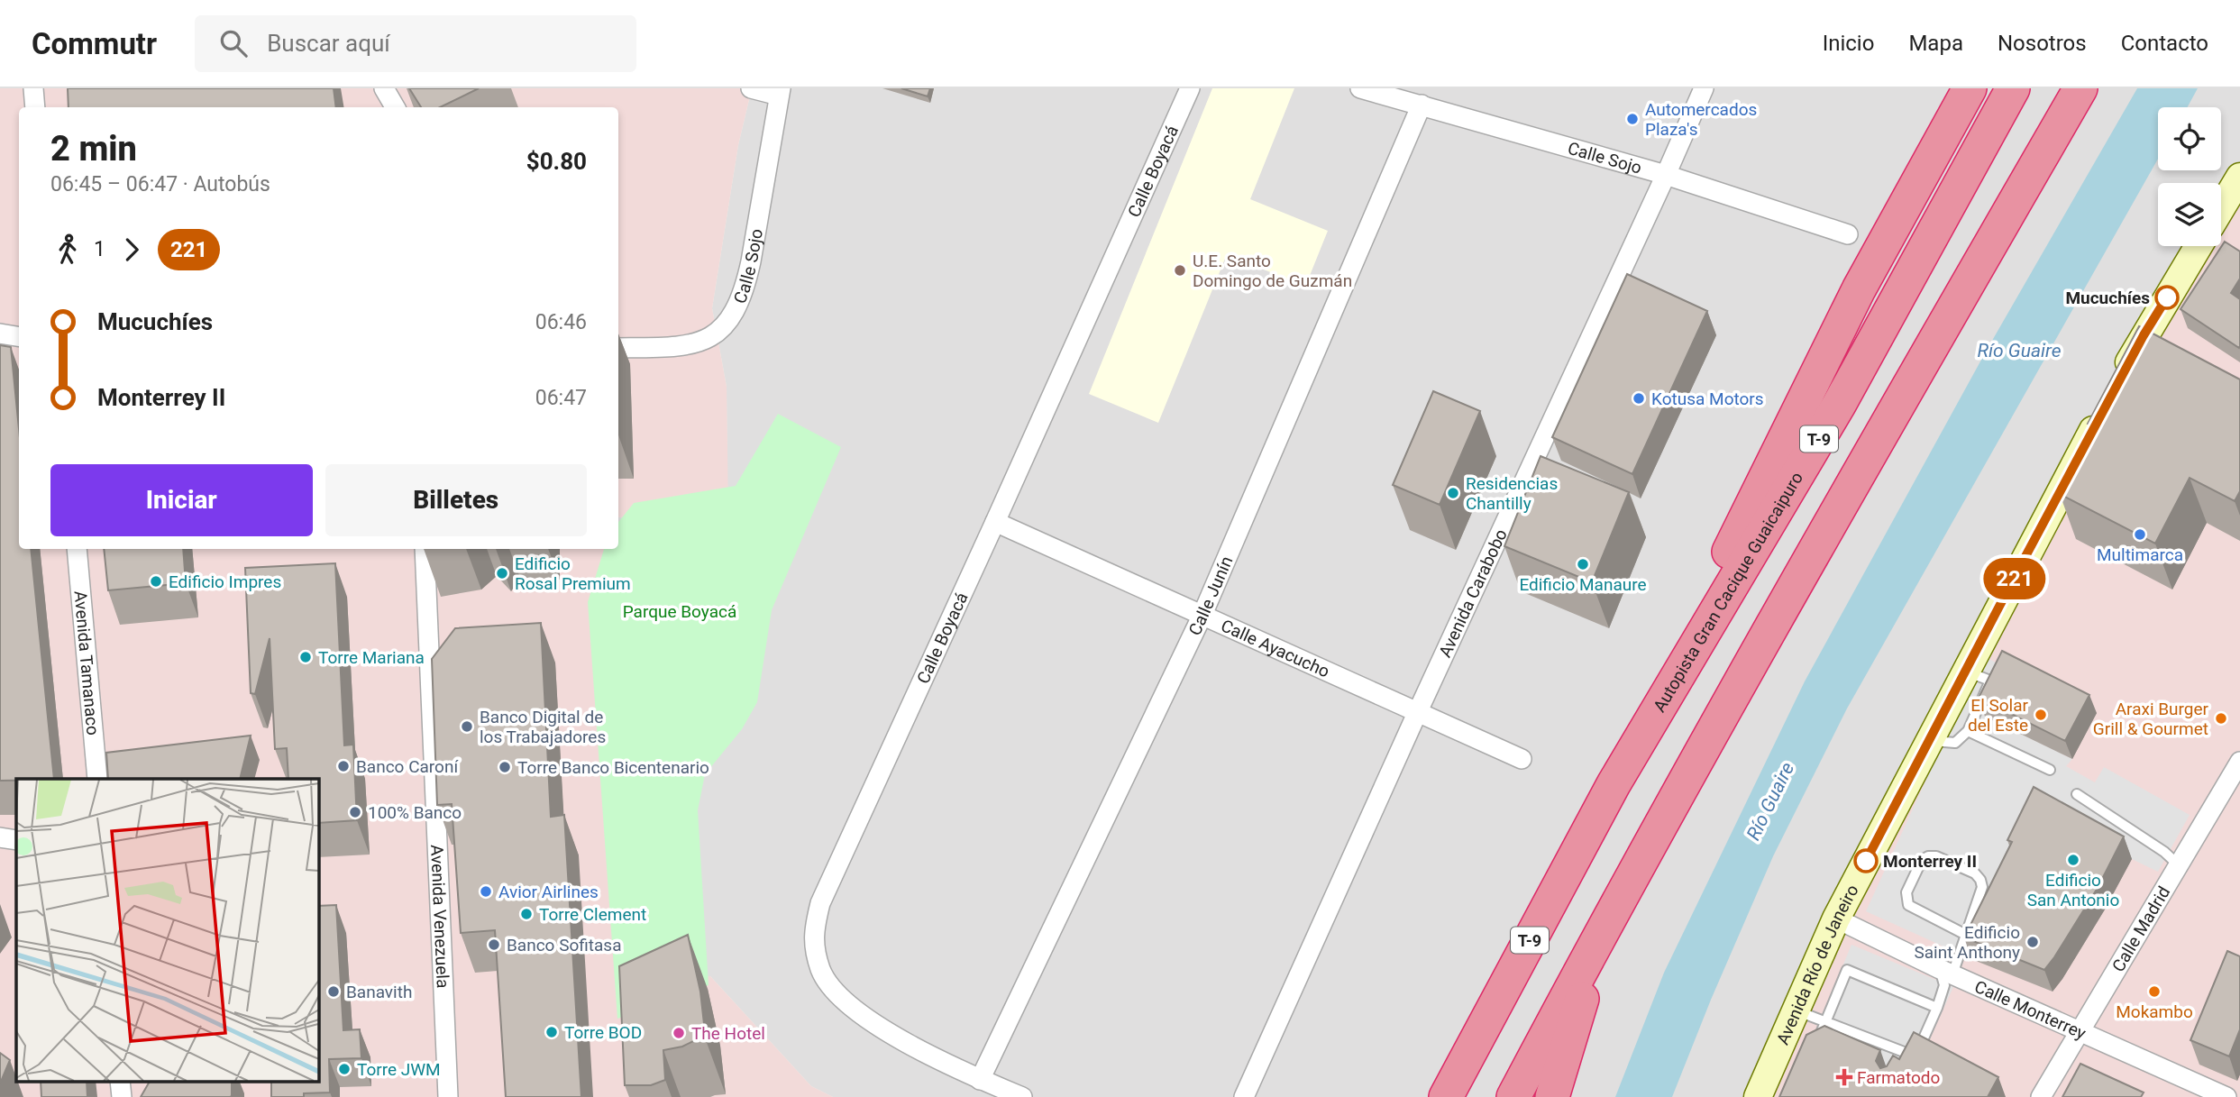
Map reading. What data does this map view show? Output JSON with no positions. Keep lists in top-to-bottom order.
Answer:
{
  "streets": {
    "highway": ["T-9", "Autopista Gran Cacique Guaicaipuro"],
    "street": [
      "Calle Sojo",
      "Calle Boyacá",
      "Avenida Carabobo",
      "Calle Junín",
      "Calle Ayacucho",
      "Avenida Tamanaco",
      "Avenida Venezuela",
      "Calle Madrid",
      "Avenida Río de Janeiro",
      "Calle Monterrey"
    ]
  },
  "crossings": [
    ["Calle Sojo", "Avenida Carabobo"],
    ["Calle Sojo", "Calle Junín"],
    ["Calle Boyacá", "Calle Junín"],
    ["Calle Boyacá", "Calle Ayacucho"],
    ["Avenida Carabobo", "Calle Ayacucho"],
    ["Calle Junín", "Calle Ayacucho"],
    ["Calle Madrid", "Calle Monterrey"],
    ["Avenida Río de Janeiro", "Calle Monterrey"]
  ],
  "water": ["Río Guaire"],
  "parks": ["Parque Boyacá"],
  "places": {
    "other": [
      "Automercados Plaza's",
      "U.E. Santo Domingo de Guzmán",
      "Mucuchíes",
      "Kotusa Motors",
      "Residencias Chantilly",
      "Multimarca",
      "Edificio Manaure",
      "Edificio Rosal Premium",
      "Edificio Impres",
      "Torre Mariana",
      "El Solar del Este",
      "Araxi Burger Grill & Gourmet",
      "Banco Digital de los Trabajadores",
      "Banco Caroní",
      "Torre Banco Bicentenario",
      "100% Banco",
      "Edificio San Antonio",
      "Monterrey II",
      "Avior Airlines",
      "Torre Clement",
      "Edificio Saint Anthony",
      "Banco Sofitasa",
      "Banavith",
      "Mokambo",
      "Torre BOD",
      "The Hotel",
      "Torre JWM"
    ],
    "health": ["Farmatodo"]
  },
  "lines": ["bus line 221"],
  "page": {
    "header": "Commutr",
    "search": "Buscar aquí",
    "nav": [
      "Inicio",
      "Mapa",
      "Nosotros",
      "Contacto"
    ],
    "on_map": "221",
    "heading": ["2 min", "06:45 – 06:47 · Autobús", "$0.80"],
    "legs": ["1", "221"],
    "list": [
      {
        "name": "Mucuchíes",
        "value": "06:46"
      },
      {
        "name": "Monterrey II",
        "value": "06:47"
      }
    ],
    "buttons": ["Iniciar", "Billetes"]
  }
}
